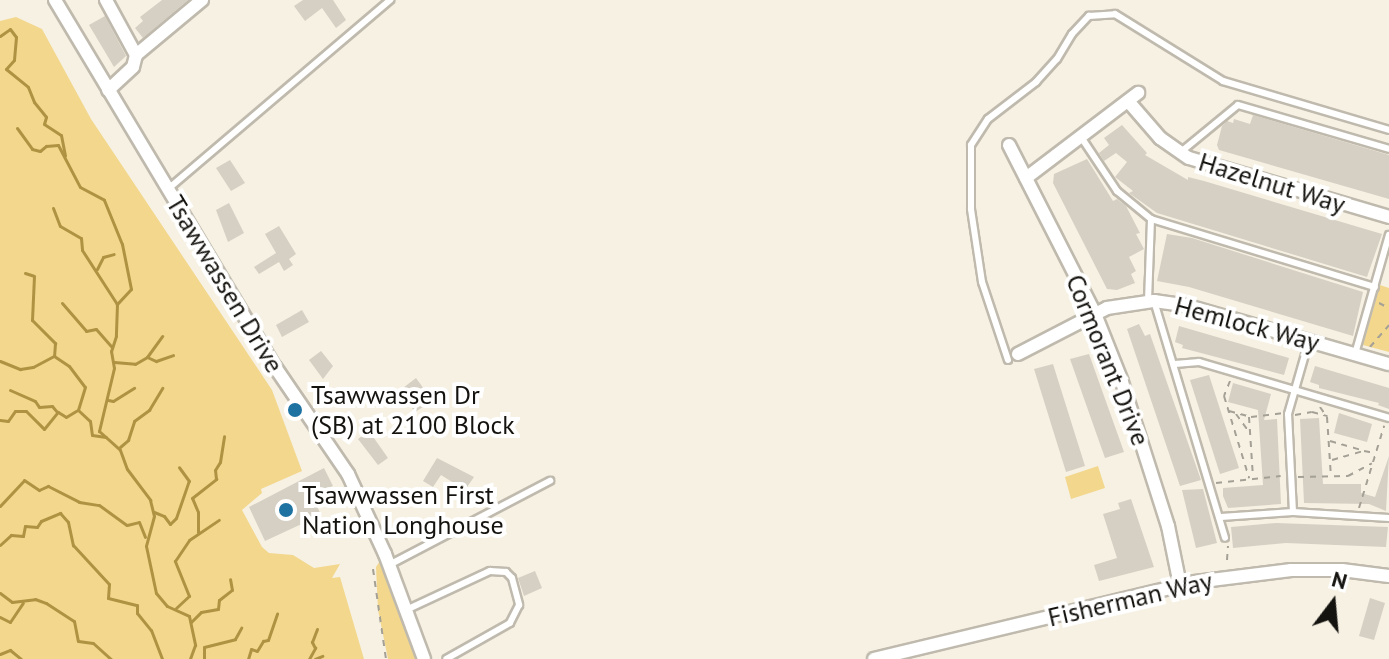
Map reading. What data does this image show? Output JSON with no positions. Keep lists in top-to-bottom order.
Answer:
{
  "streets": {
    "street": [
      "Hazelnut Way",
      "Tsawwassen Drive",
      "Hemlock Way",
      "Cormorant Drive",
      "Fisherman Way"
    ]
  },
  "crossings": [
    ["Hemlock Way", "Cormorant Drive"],
    ["Cormorant Drive", "Fisherman Way"]
  ],
  "places": ["Tsawwassen Dr (SB) at 2100 Block", "Tsawwassen First Nation Longhouse"],
  "north": "top"
}
